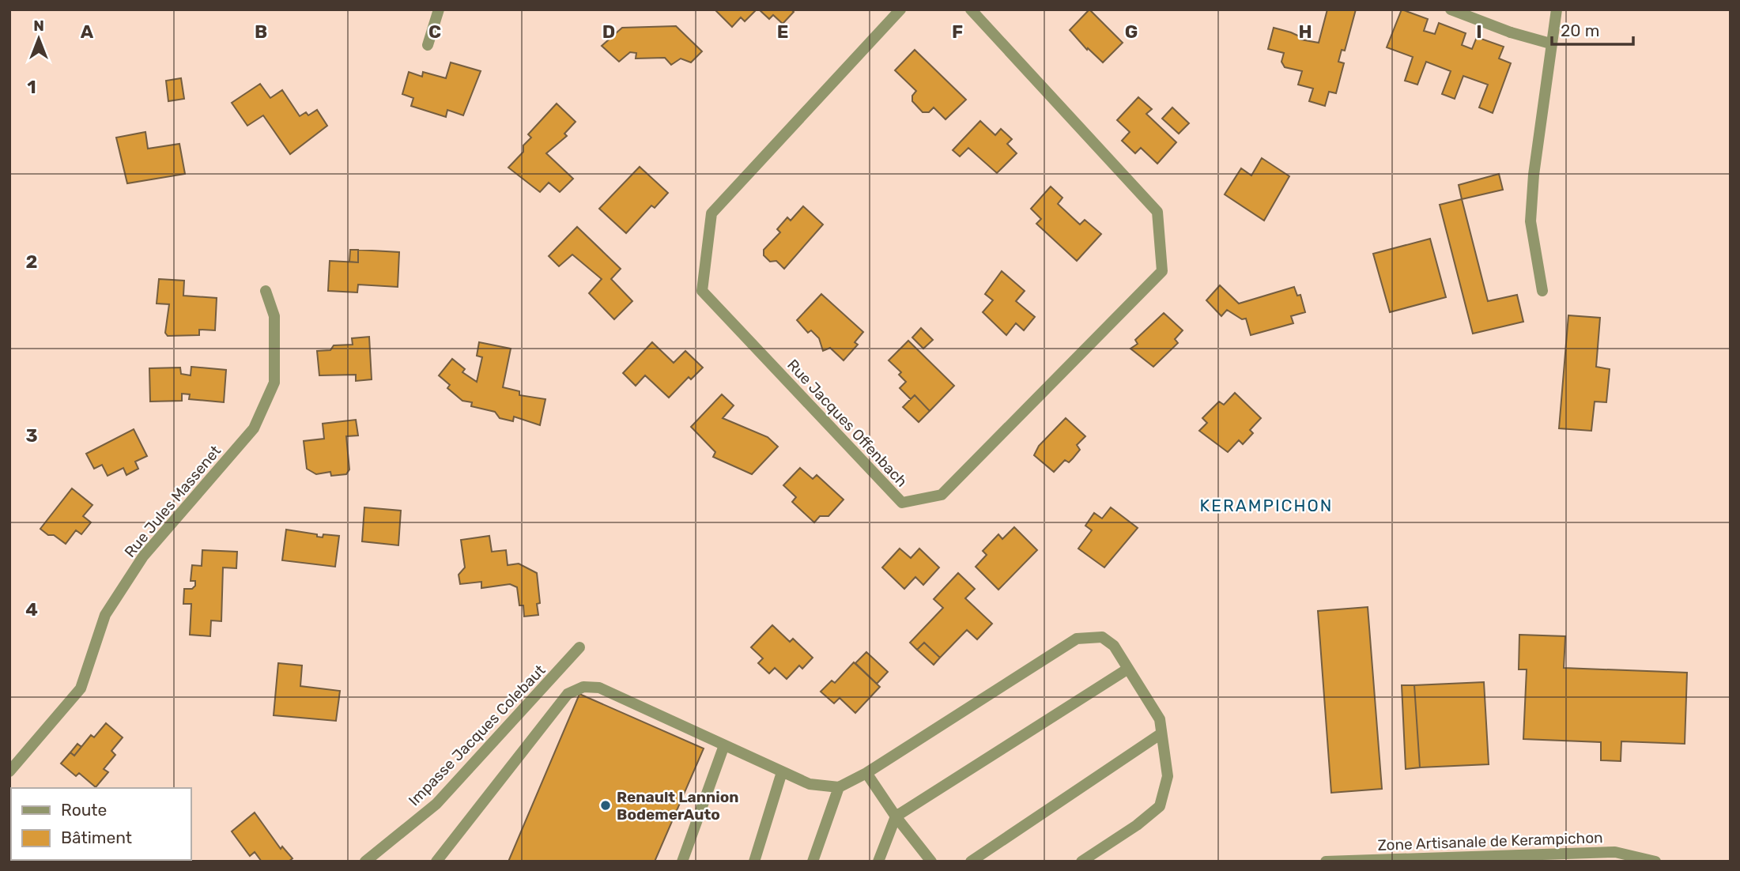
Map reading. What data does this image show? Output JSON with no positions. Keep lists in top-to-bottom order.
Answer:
{
  "streets": {
    "street": [
      "Rue Jacques Offenbach",
      "Rue Jules Massenet",
      "Impasse Jacques Colebaut",
      "Zone Artisanale de Kerampichon"
    ]
  },
  "districts": ["KERAMPICHON"],
  "places": ["Renault Lannion BodemerAuto"],
  "legend": ["Route", "Bâtiment"],
  "scale_bar": "20 m",
  "north": "top",
  "grid": {
    "columns": [
      "A",
      "B",
      "C",
      "D",
      "E",
      "F",
      "G",
      "H",
      "I"
    ],
    "rows": [
      "1",
      "2",
      "3",
      "4"
    ]
  }
}
